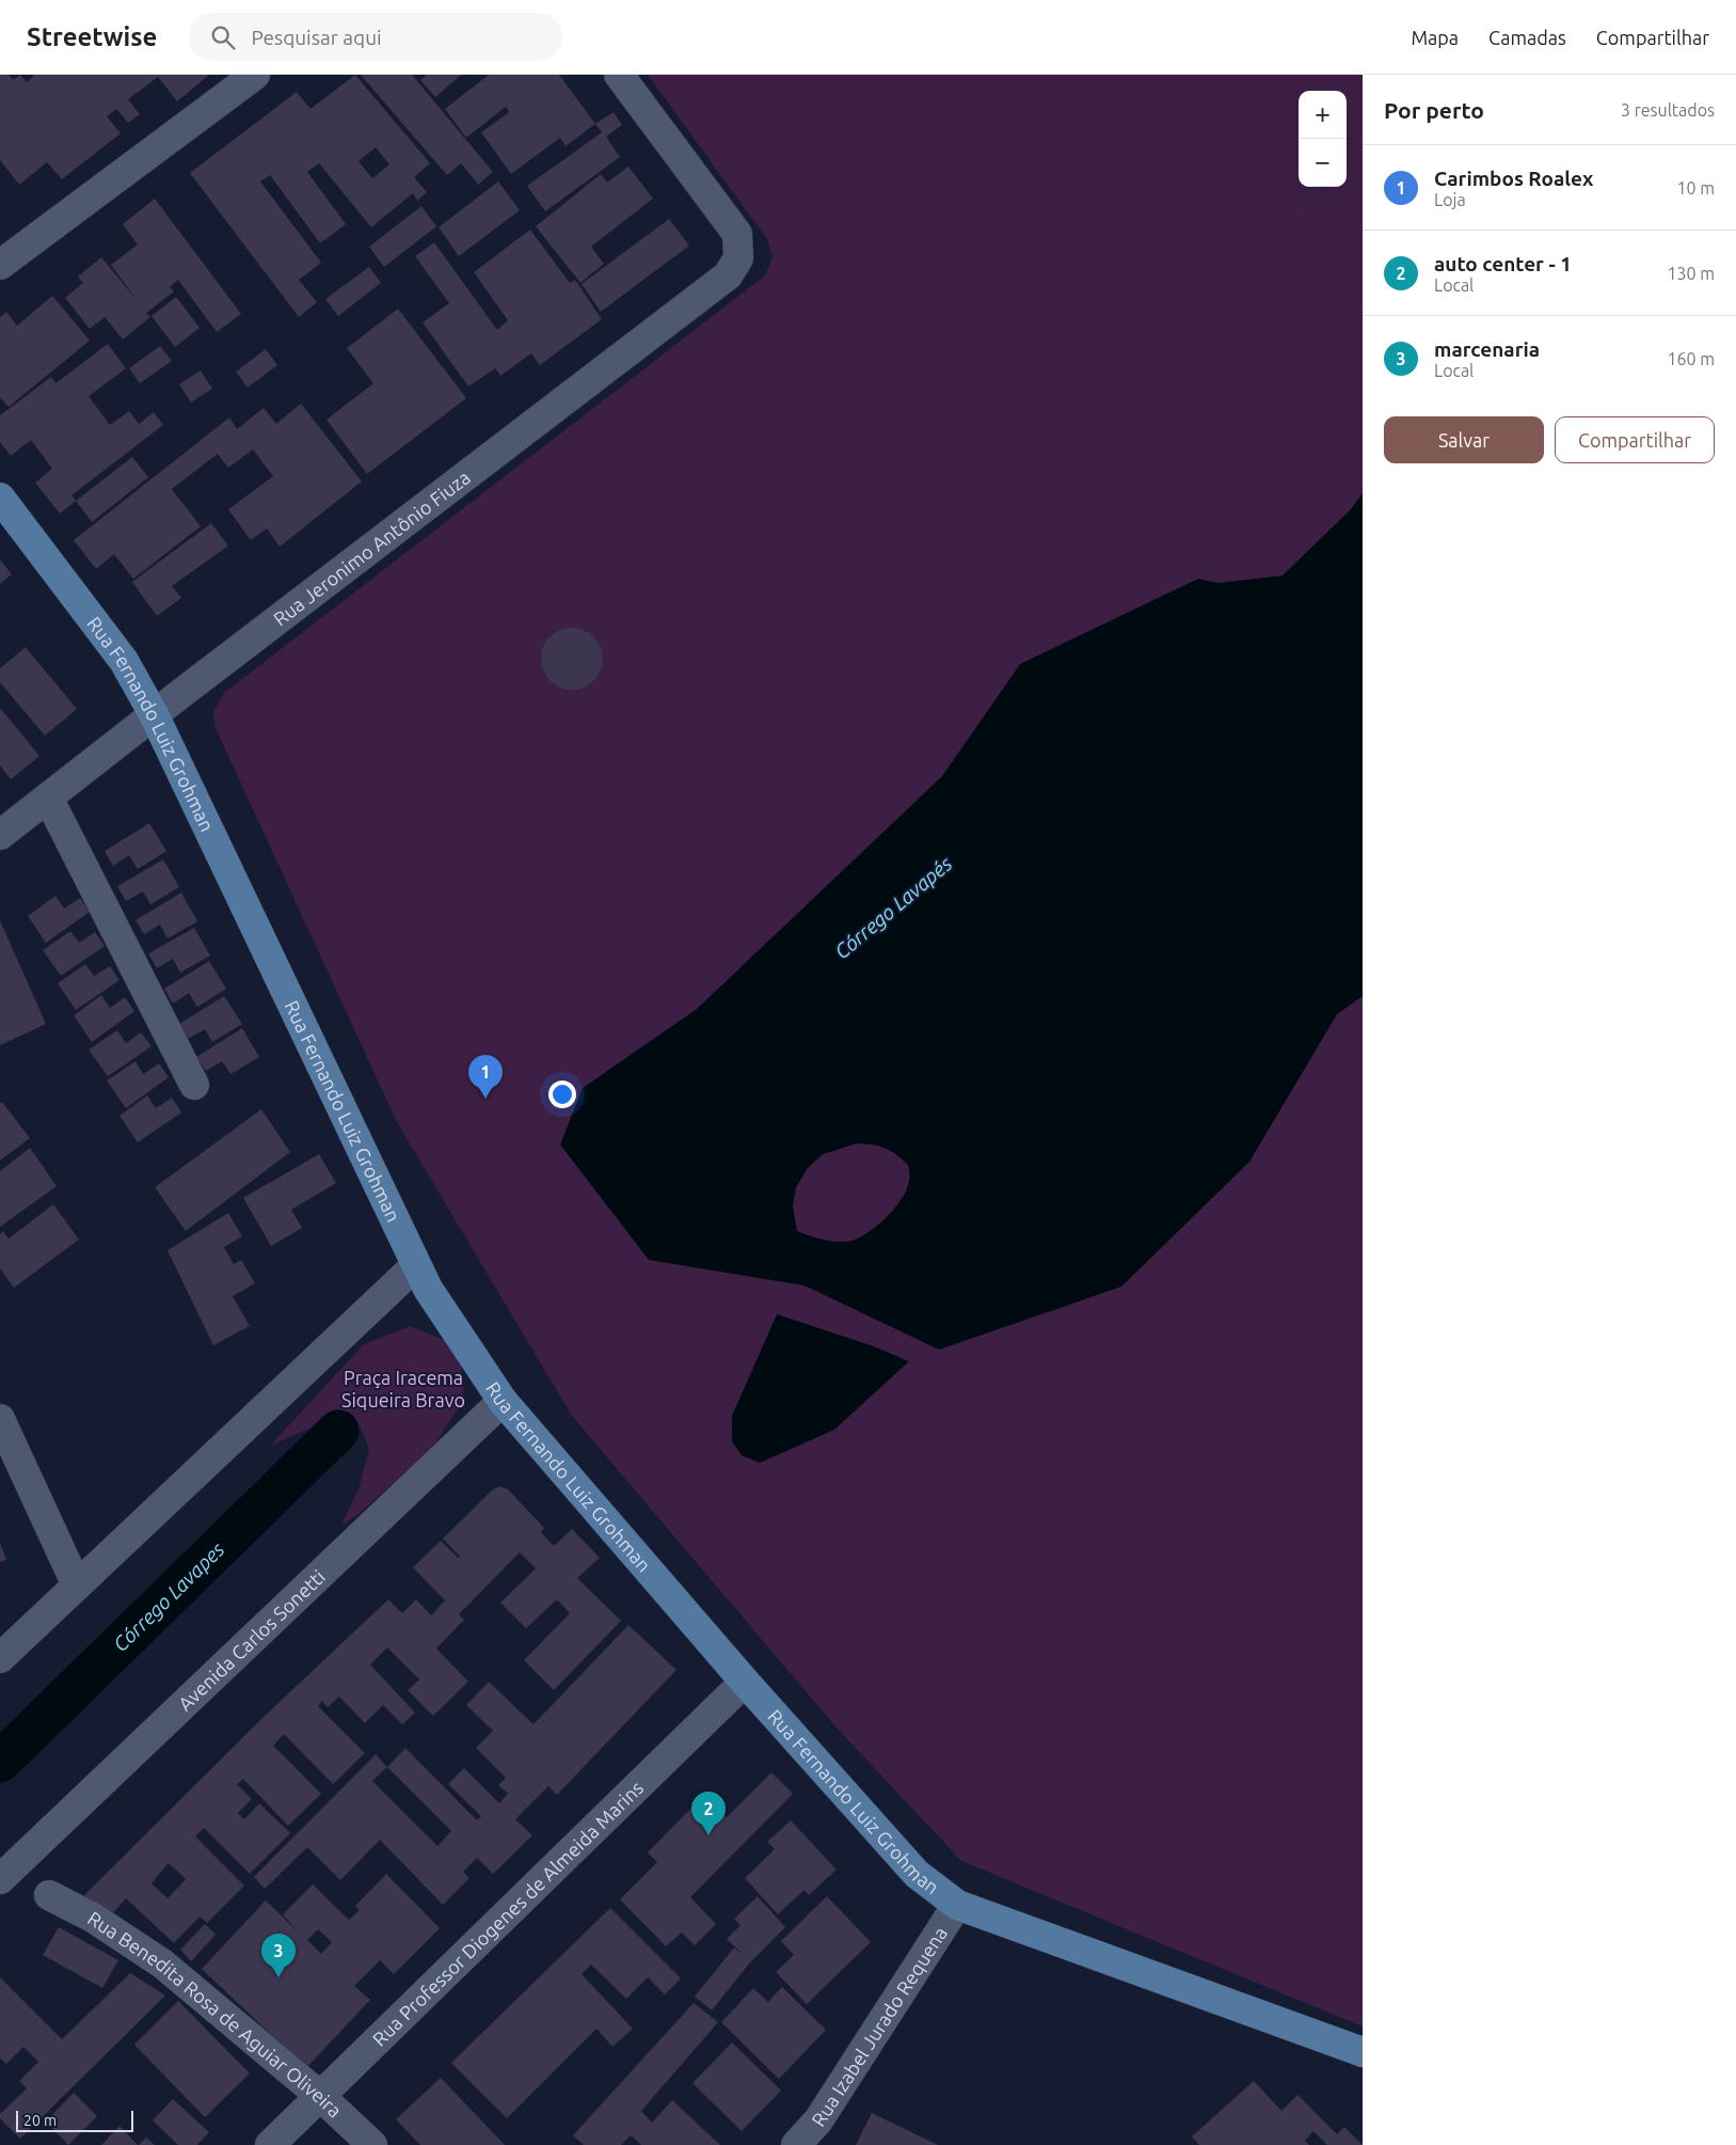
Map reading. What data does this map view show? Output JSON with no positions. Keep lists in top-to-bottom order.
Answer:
{
  "streets": {
    "main road": ["Rua Fernando Luiz Grohman"],
    "street": [
      "Rua Jeronimo Antônio Fiuza",
      "Avenida Carlos Sonetti",
      "Rua Professor Diogenes de Almeida Marins",
      "Rua Benedita Rosa de Aguiar Oliveira",
      "Rua Izabel Jurado Requena"
    ]
  },
  "crossings": [
    ["Rua Jeronimo Antônio Fiuza", "Rua Fernando Luiz Grohman"],
    ["Rua Fernando Luiz Grohman", "Avenida Carlos Sonetti"],
    ["Rua Fernando Luiz Grohman", "Rua Professor Diogenes de Almeida Marins"],
    ["Rua Fernando Luiz Grohman", "Rua Izabel Jurado Requena"],
    ["Rua Professor Diogenes de Almeida Marins", "Rua Benedita Rosa de Aguiar Oliveira"]
  ],
  "water": ["Córrego Lavapés", "Córrego Lavapes"],
  "parks": ["Praça Iracema Siqueira Bravo"],
  "scale_bar": "20 m",
  "page": {
    "header": "Streetwise",
    "search": "Pesquisar aqui",
    "nav": ["Mapa", "Camadas", "Compartilhar"],
    "heading": ["Por perto", "3 resultados"],
    "map_buttons": ["+", "−"],
    "list": [
      {
        "mark": "1",
        "name": "Carimbos Roalex",
        "note": "Loja",
        "value": "10 m"
      },
      {
        "mark": "2",
        "name": "auto center - 1",
        "note": "Local",
        "value": "130 m"
      },
      {
        "mark": "3",
        "name": "marcenaria",
        "note": "Local",
        "value": "160 m"
      }
    ],
    "buttons": ["Salvar", "Compartilhar"],
    "pins": ["1", "2", "3"],
    "scale": "20 m"
  }
}
